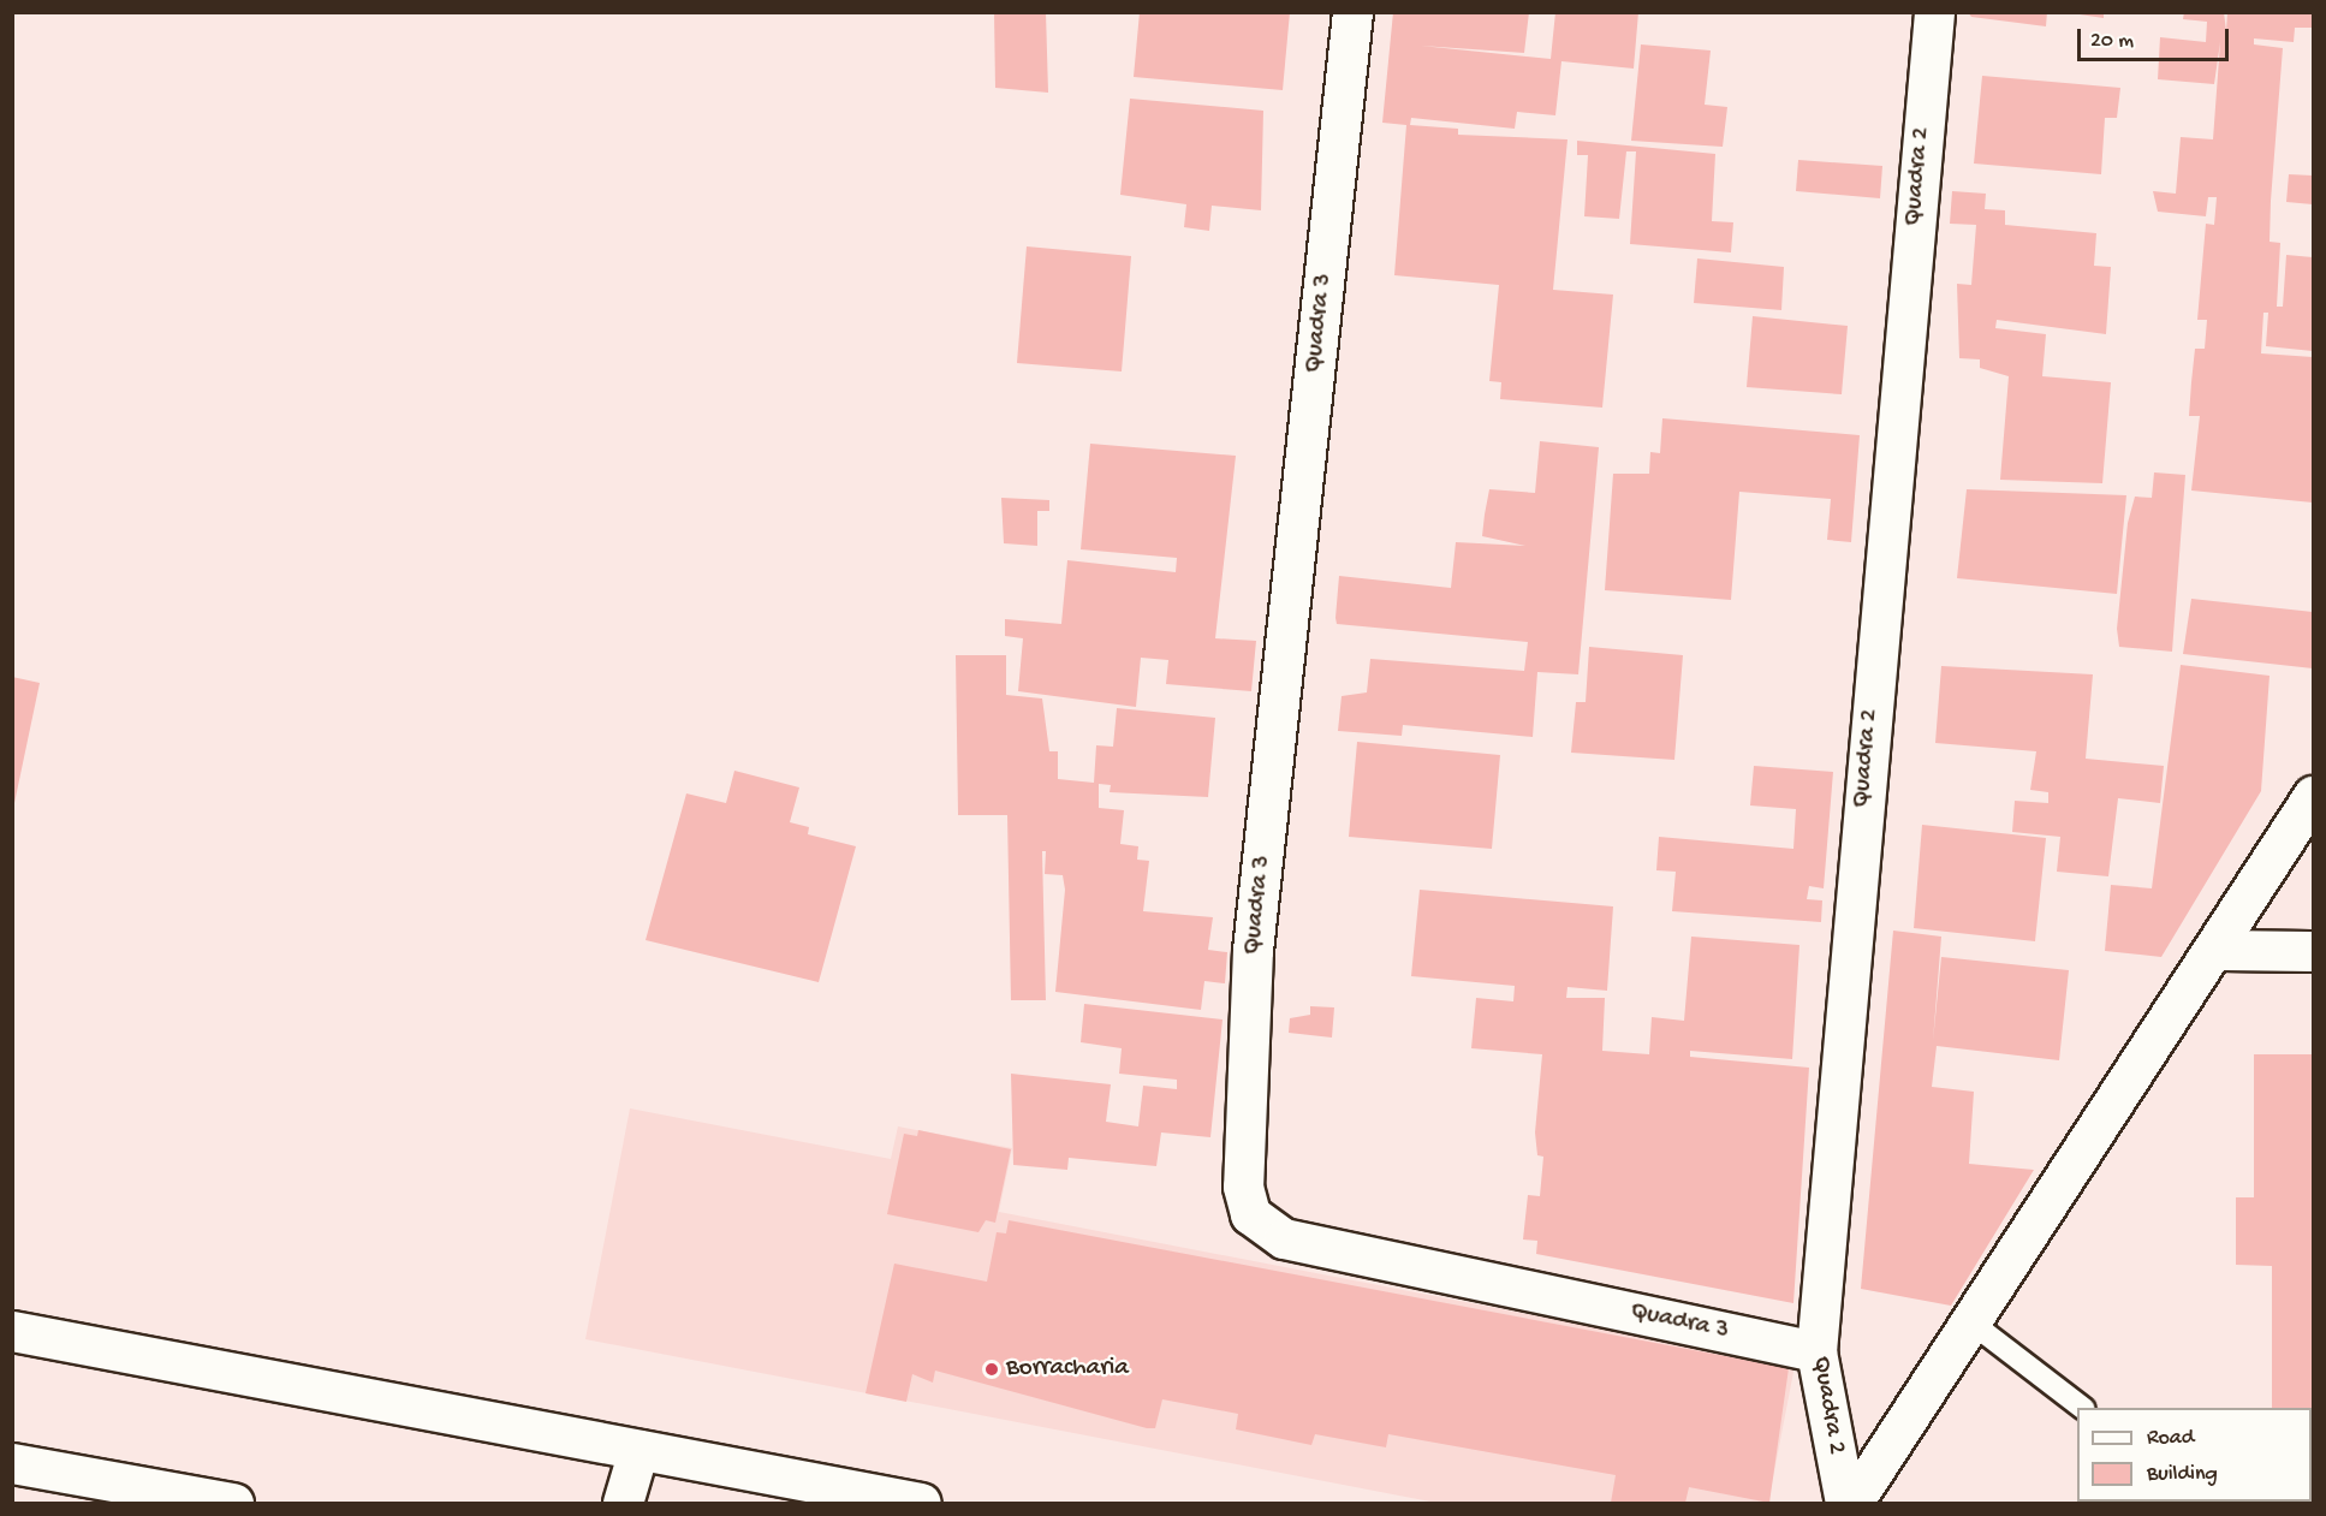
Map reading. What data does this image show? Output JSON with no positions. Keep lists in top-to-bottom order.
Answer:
{
  "streets": {
    "street": ["Quadra 2", "Quadra 3"]
  },
  "crossings": [
    ["Quadra 2", "Quadra 3"]
  ],
  "places": ["Borracharia"],
  "legend": ["Road", "Building"],
  "scale_bar": "20 m"
}
